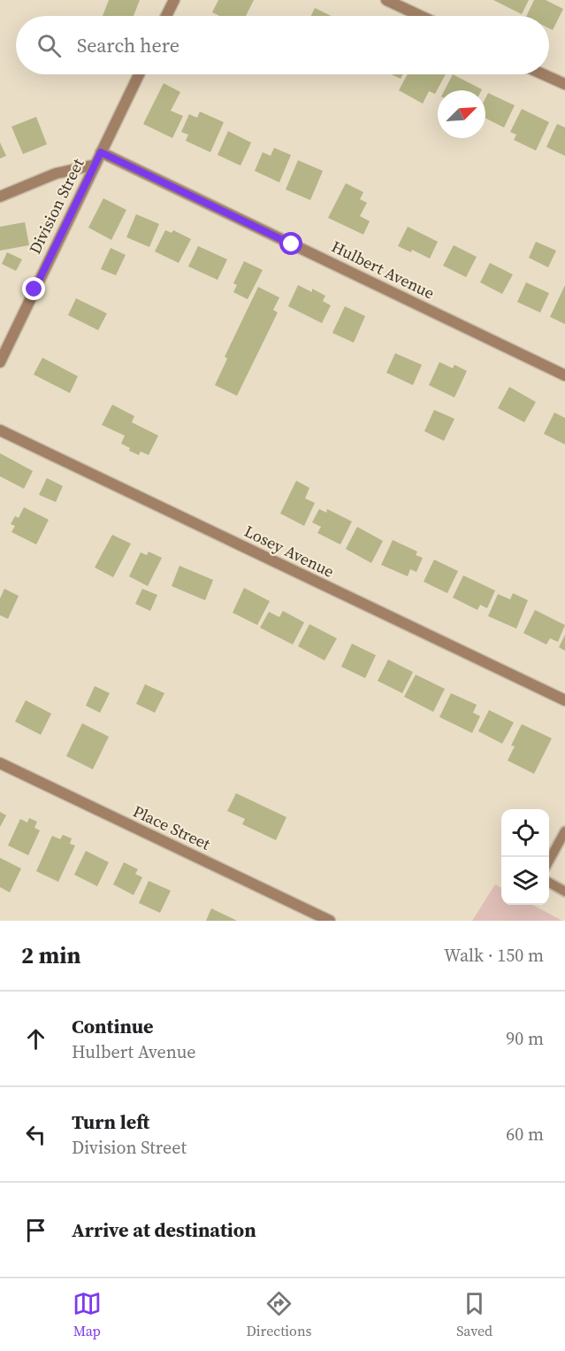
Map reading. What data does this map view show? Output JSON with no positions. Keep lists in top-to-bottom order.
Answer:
{
  "streets": {
    "street": [
      "Division Street",
      "Hulbert Avenue",
      "Losey Avenue",
      "Place Street"
    ]
  },
  "crossings": [
    ["Division Street", "Hulbert Avenue"]
  ],
  "north": "top right",
  "page": {
    "search": "Search here",
    "heading": ["2 min", "Walk · 150 m"],
    "list": [
      ["Continue", "Hulbert Avenue", "90 m"],
      ["Turn left", "Division Street", "60 m"],
      "Arrive at destination"
    ],
    "nav": ["Map", "Directions", "Saved"]
  }
}
